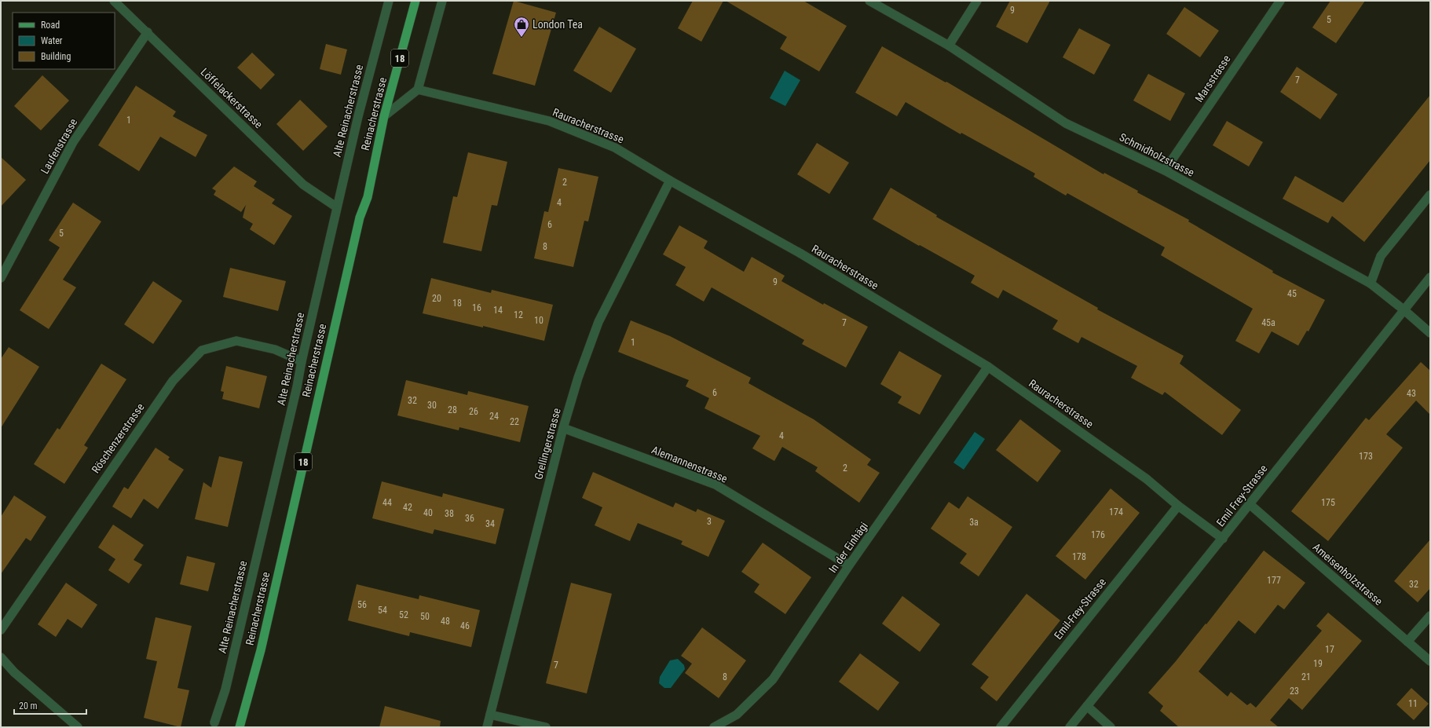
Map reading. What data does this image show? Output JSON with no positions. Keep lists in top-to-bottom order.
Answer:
{
  "streets": {
    "main road": ["18", "Reinacherstrasse"],
    "street": [
      "Marsstrasse",
      "Löffelackerstrasse",
      "Alte Reinacherstrasse",
      "Rauracherstrasse",
      "Laufenstrasse",
      "Schmidholzstrasse",
      "Röschenzerstrasse",
      "Grellingerstrasse",
      "Alemannenstrasse",
      "Emil Frey-Strasse",
      "In der Einhägi",
      "Ameisenholzstrasse",
      "Emil-Frey-Strasse"
    ]
  },
  "crossings": [
    ["Marsstrasse", "Schmidholzstrasse"],
    ["Löffelackerstrasse", "Alte Reinacherstrasse"],
    ["Löffelackerstrasse", "Laufenstrasse"],
    ["Alte Reinacherstrasse", "Röschenzerstrasse"],
    ["Rauracherstrasse", "Grellingerstrasse"],
    ["Rauracherstrasse", "Emil Frey-Strasse"],
    ["Rauracherstrasse", "In der Einhägi"],
    ["Rauracherstrasse", "Emil-Frey-Strasse"],
    ["Schmidholzstrasse", "Emil Frey-Strasse"],
    ["Grellingerstrasse", "Alemannenstrasse"],
    ["Alemannenstrasse", "In der Einhägi"],
    ["Emil Frey-Strasse", "Ameisenholzstrasse"]
  ],
  "places": {
    "shop": ["London Tea"]
  },
  "house_numbers": [
    "9",
    "5",
    "7",
    "1",
    "2",
    "4",
    "6",
    "5",
    "8",
    "9",
    "45",
    "20",
    "18",
    "16",
    "14",
    "12",
    "10",
    "7",
    "45a",
    "1",
    "6",
    "43",
    "32",
    "30",
    "28",
    "26",
    "24",
    "22",
    "4",
    "173",
    "2",
    "44",
    "175",
    "42",
    "174",
    "40",
    "38",
    "36",
    "3",
    "3a",
    "34",
    "176",
    "178",
    "177",
    "32",
    "56",
    "54",
    "52",
    "50",
    "48",
    "46",
    "17",
    "19",
    "7",
    "8",
    "21",
    "23",
    "11"
  ],
  "legend": ["Road", "Water", "Building"],
  "scale_bar": "20 m"
}
